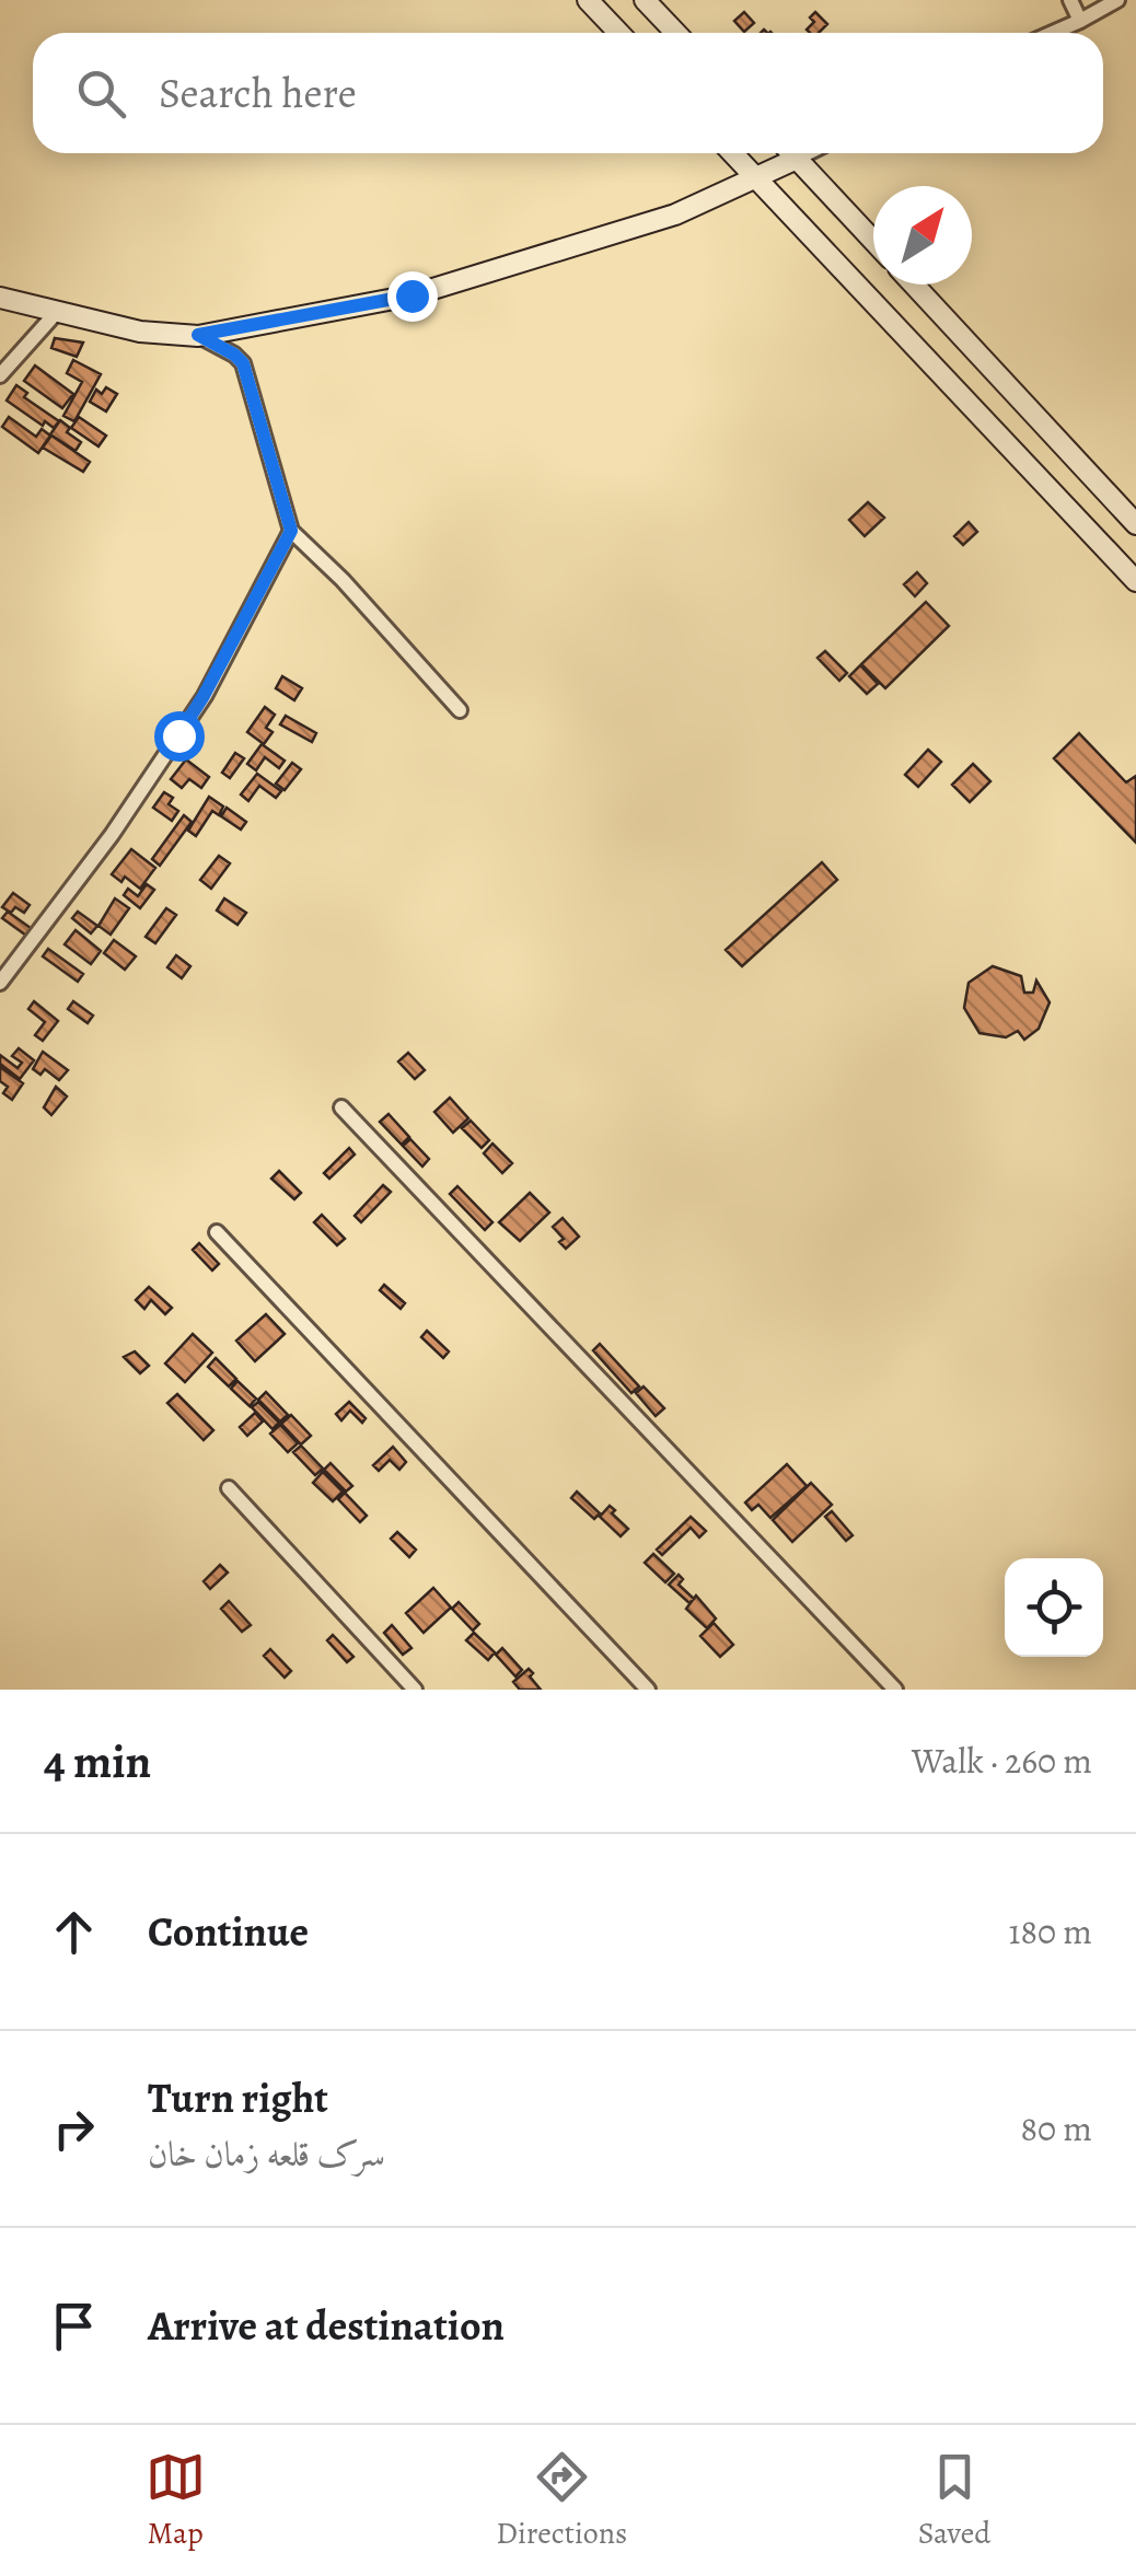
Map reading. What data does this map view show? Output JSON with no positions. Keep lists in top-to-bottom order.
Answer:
{
  "north": "top right",
  "page": {
    "search": "Search here",
    "heading": ["4 min", "Walk · 260 m"],
    "list": [
      ["Continue", "180 m"],
      ["Turn right", "سرک قلعه زمان خان", "80 m"],
      "Arrive at destination"
    ],
    "nav": ["Map", "Directions", "Saved"]
  }
}
